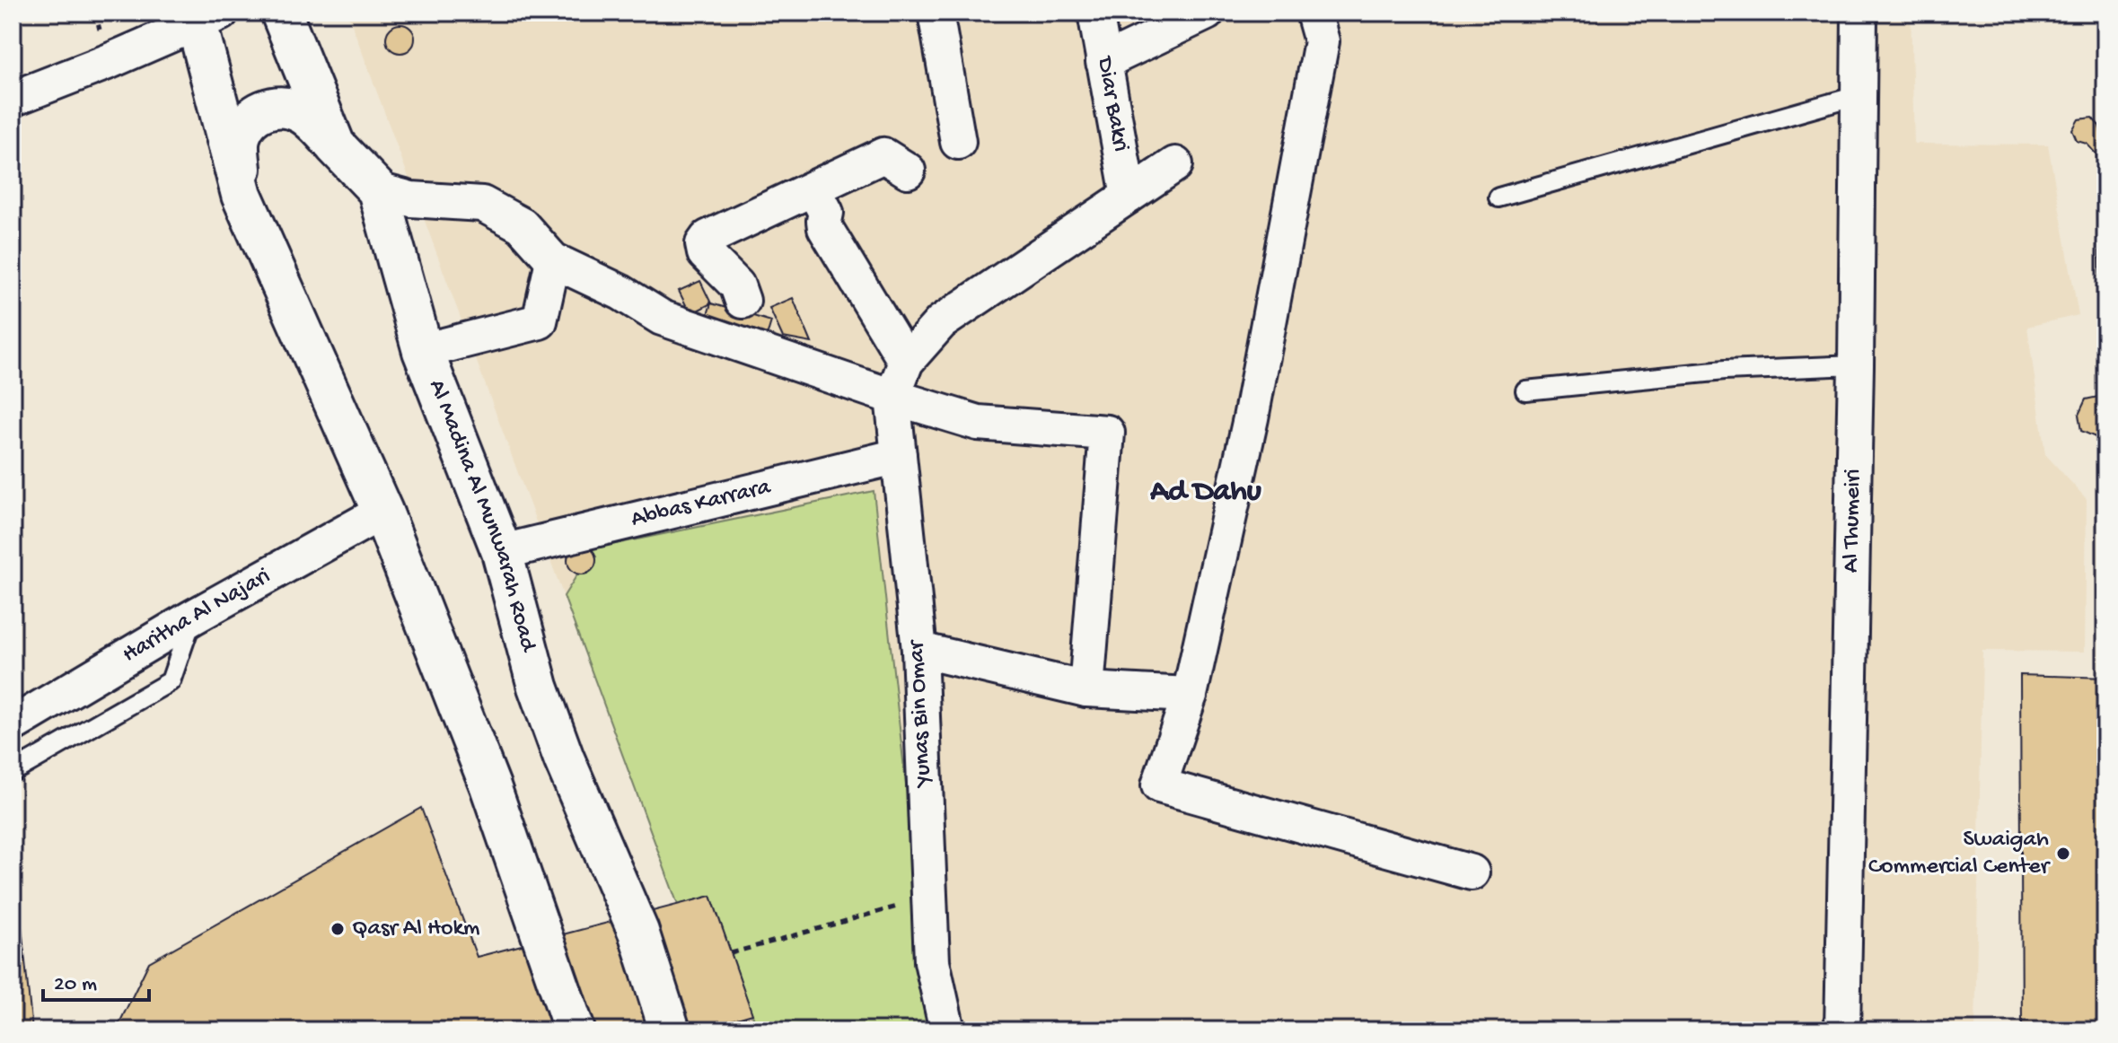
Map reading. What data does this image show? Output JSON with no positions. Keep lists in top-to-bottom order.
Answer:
{
  "streets": {
    "main road": ["Al Madina Al Munwarah Road"],
    "street": [
      "Diar Bakri",
      "Abbas Karrara",
      "Al Thumeiri",
      "Haritha Al Najari",
      "Yunas Bin Omar"
    ]
  },
  "crossings": [
    ["Abbas Karrara", "Al Madina Al Munwarah Road"],
    ["Abbas Karrara", "Yunas Bin Omar"]
  ],
  "districts": ["Ad Dahu"],
  "places": ["Swaigah Commercial Center", "Qasr Al Hokm"],
  "scale_bar": "20 m"
}
